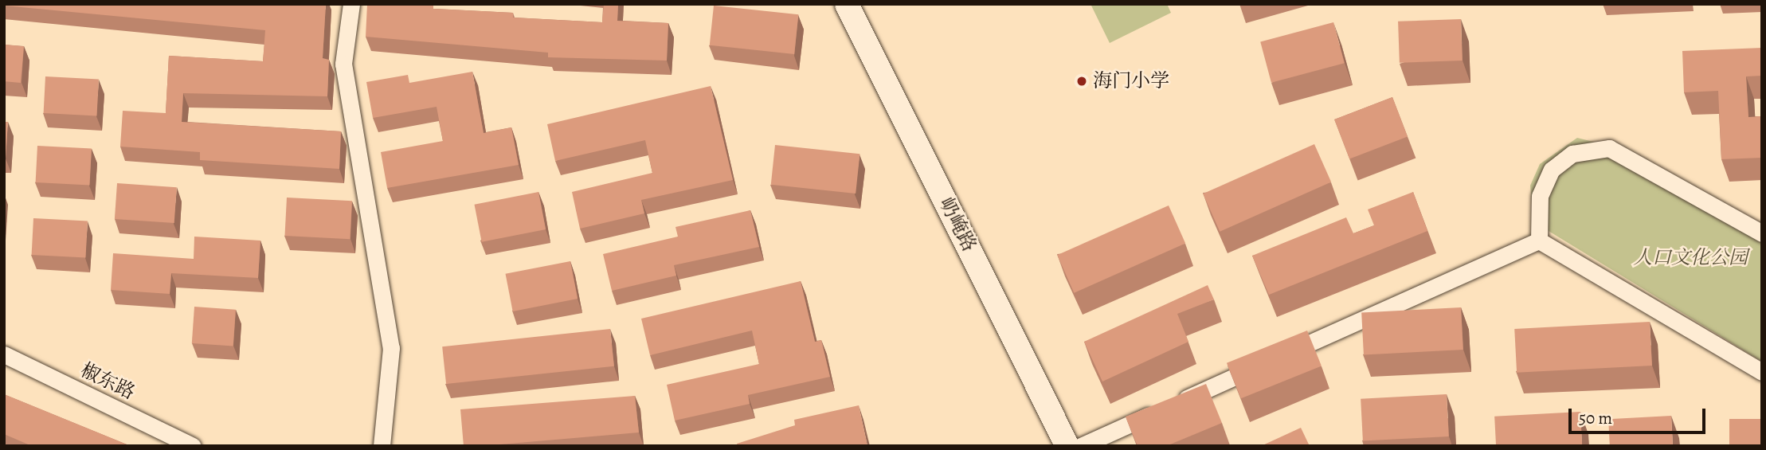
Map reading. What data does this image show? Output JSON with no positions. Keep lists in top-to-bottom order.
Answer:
{
  "streets": {
    "street": ["屷崦路", "椒东路"]
  },
  "parks": ["人口文化公园"],
  "places": ["海门小学"],
  "scale_bar": "50 m"
}
